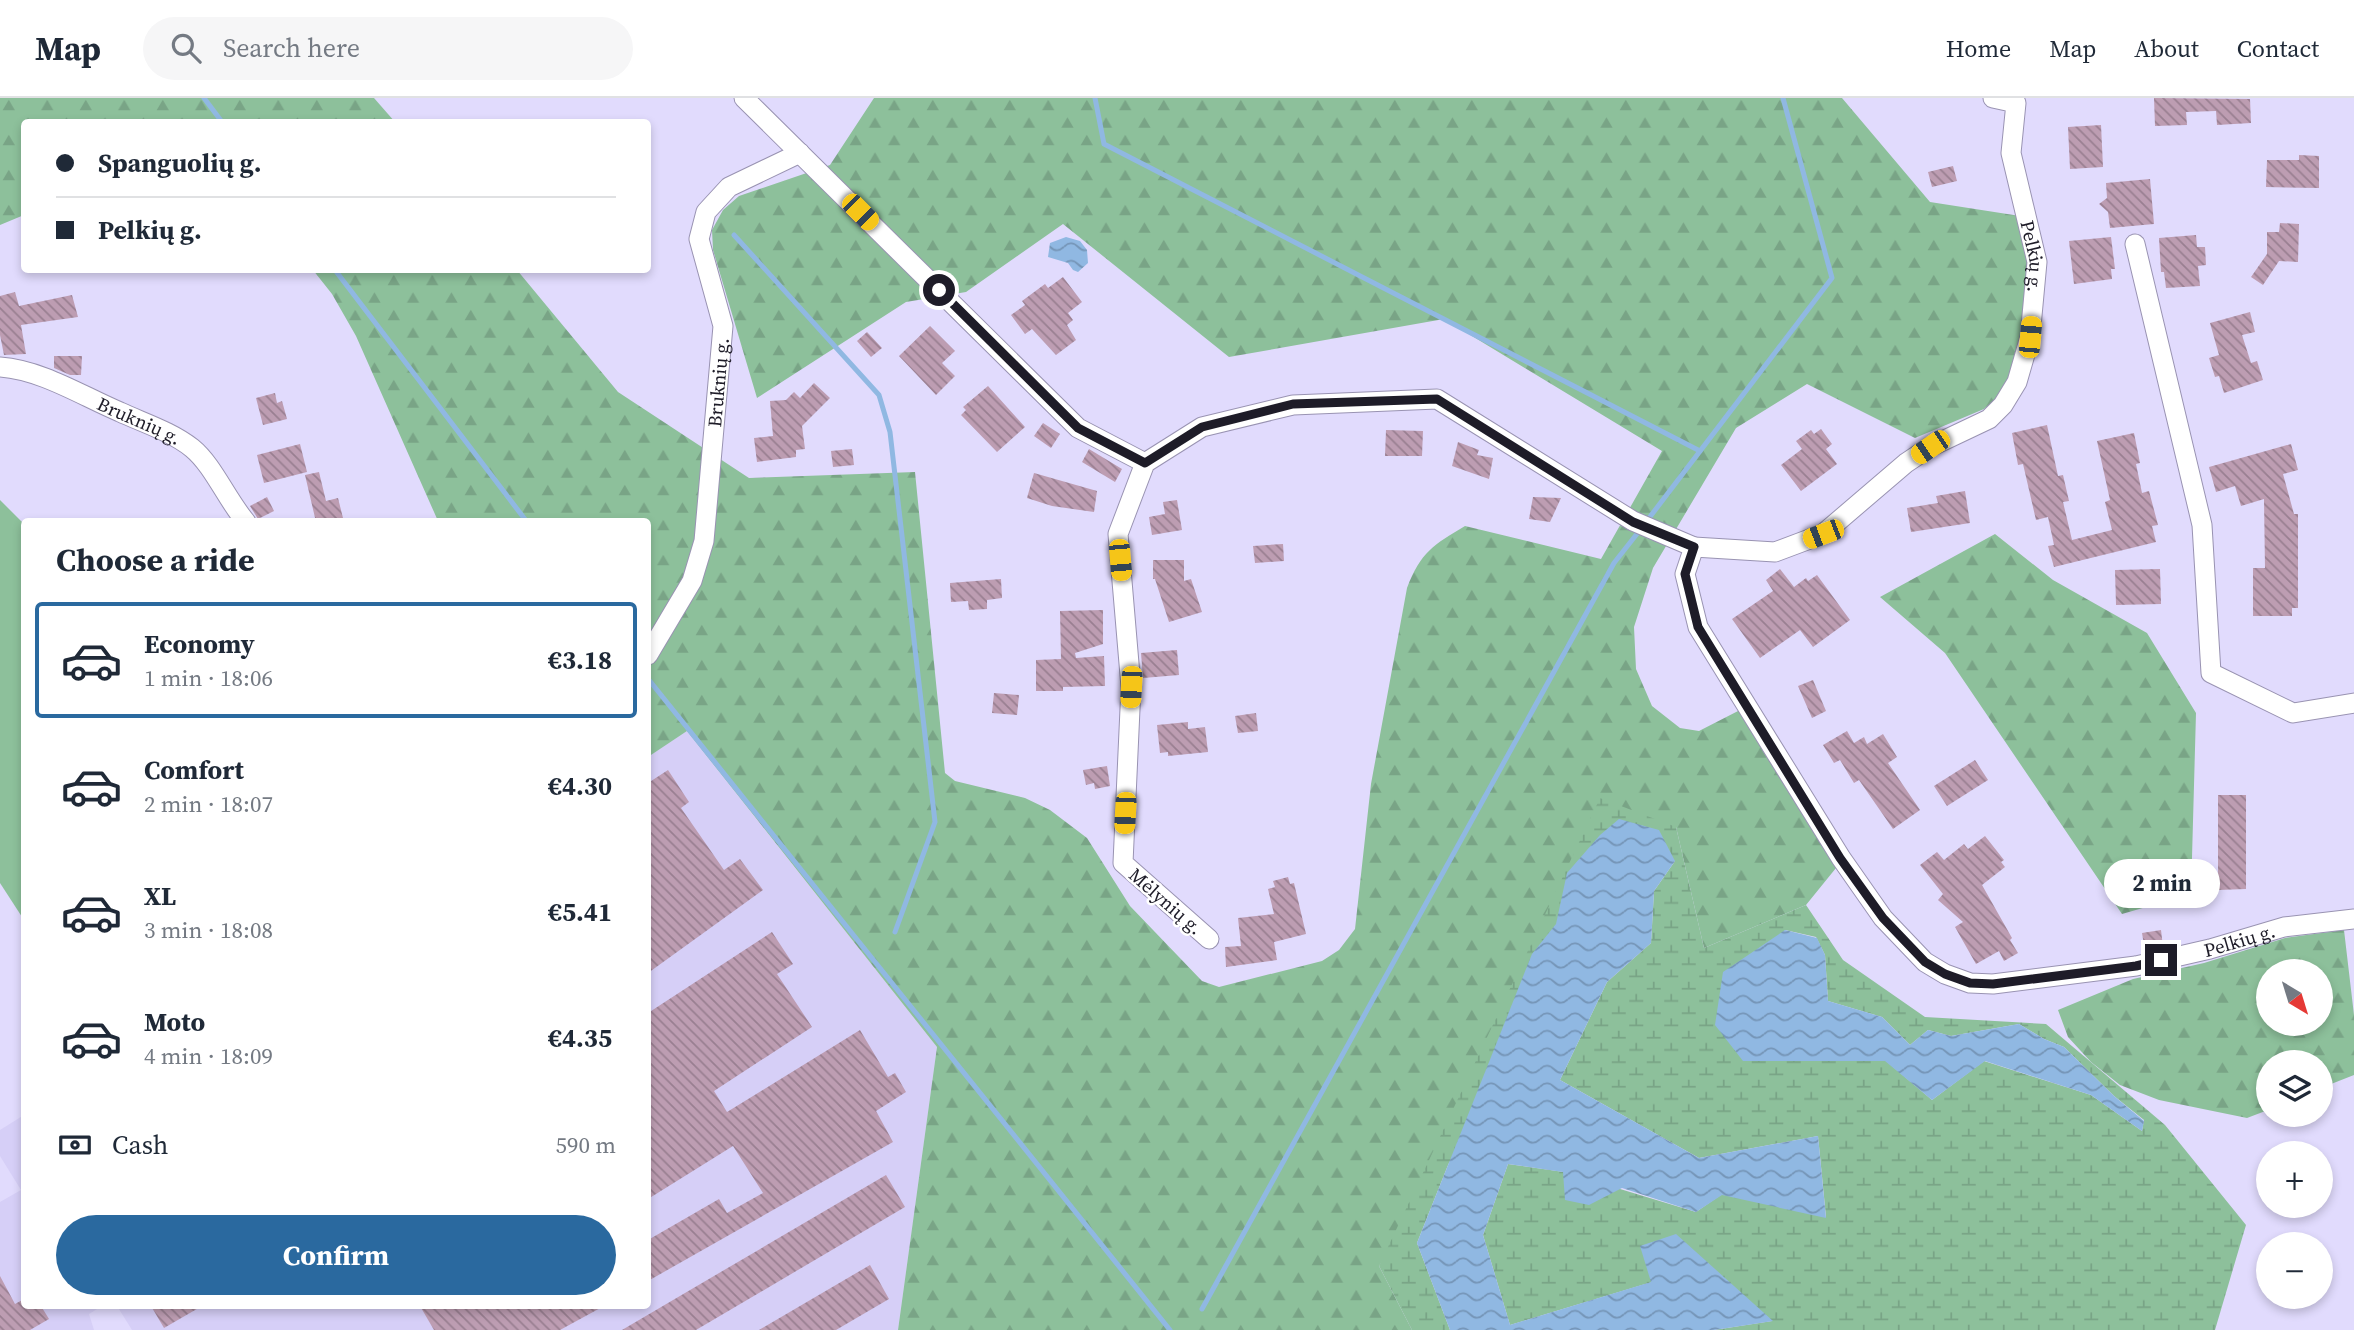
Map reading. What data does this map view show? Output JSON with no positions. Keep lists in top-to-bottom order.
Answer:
{
  "streets": {
    "street": ["Pelkių g.", "Bruknių g.", "Mėlynių g."]
  },
  "north": "bottom right",
  "page": {
    "header": "Map",
    "search": "Search here",
    "nav": [
      "Home",
      "Map",
      "About",
      "Contact"
    ],
    "banner": ["Spanguolių g.", "Pelkių g."],
    "heading": "Choose a ride",
    "list": [
      {
        "name": "Economy",
        "note": "1 min · 18:06",
        "value": "€3.18"
      },
      {
        "name": "Comfort",
        "note": "2 min · 18:07",
        "value": "€4.30"
      },
      {
        "name": "XL",
        "note": "3 min · 18:08",
        "value": "€5.41"
      },
      {
        "name": "Moto",
        "note": "4 min · 18:09",
        "value": "€4.35"
      }
    ],
    "bubble": "2 min",
    "map_buttons": ["+", "−"],
    "pay": ["Cash", "590 m"],
    "buttons": "Confirm"
  }
}
